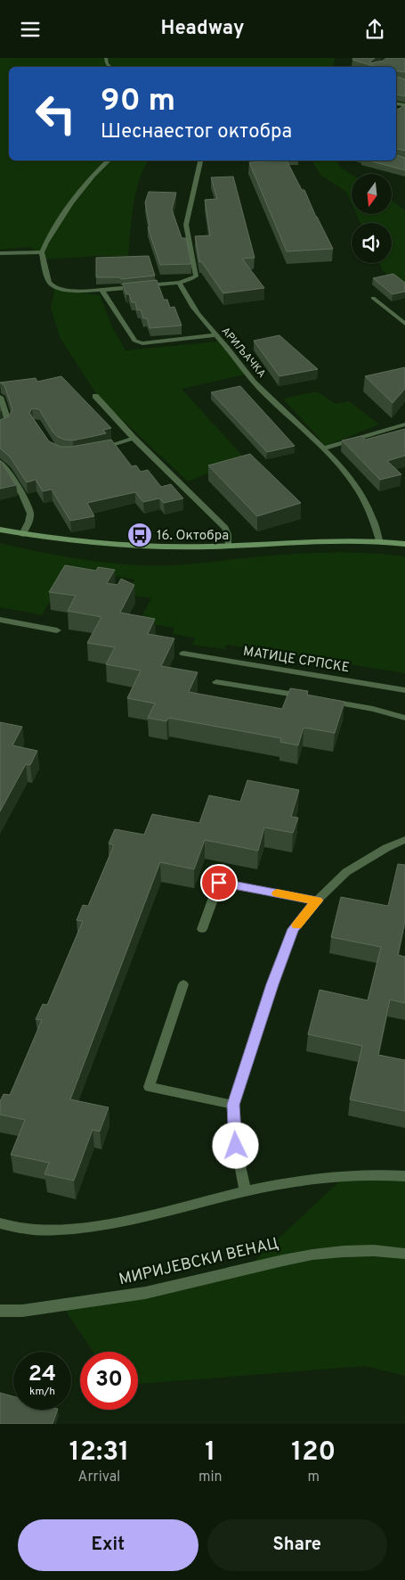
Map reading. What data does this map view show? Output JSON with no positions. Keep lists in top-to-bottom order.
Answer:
{
  "streets": {
    "street": ["АРИЉАЧКА", "МАТИЦЕ СРПСКЕ", "МИРИЈЕВСКИ ВЕНАЦ"]
  },
  "places": {
    "bus stop": ["16. Октобра"]
  },
  "north": "bottom",
  "page": {
    "header": "Headway",
    "turn": ["90 m", "Шеснаестог октобра"],
    "speed": "24 km/h",
    "limit": "30",
    "eta": [
      "12:31",
      "Arrival",
      "1",
      "min",
      "120",
      "m"
    ],
    "buttons": ["Exit", "Share"]
  }
}
